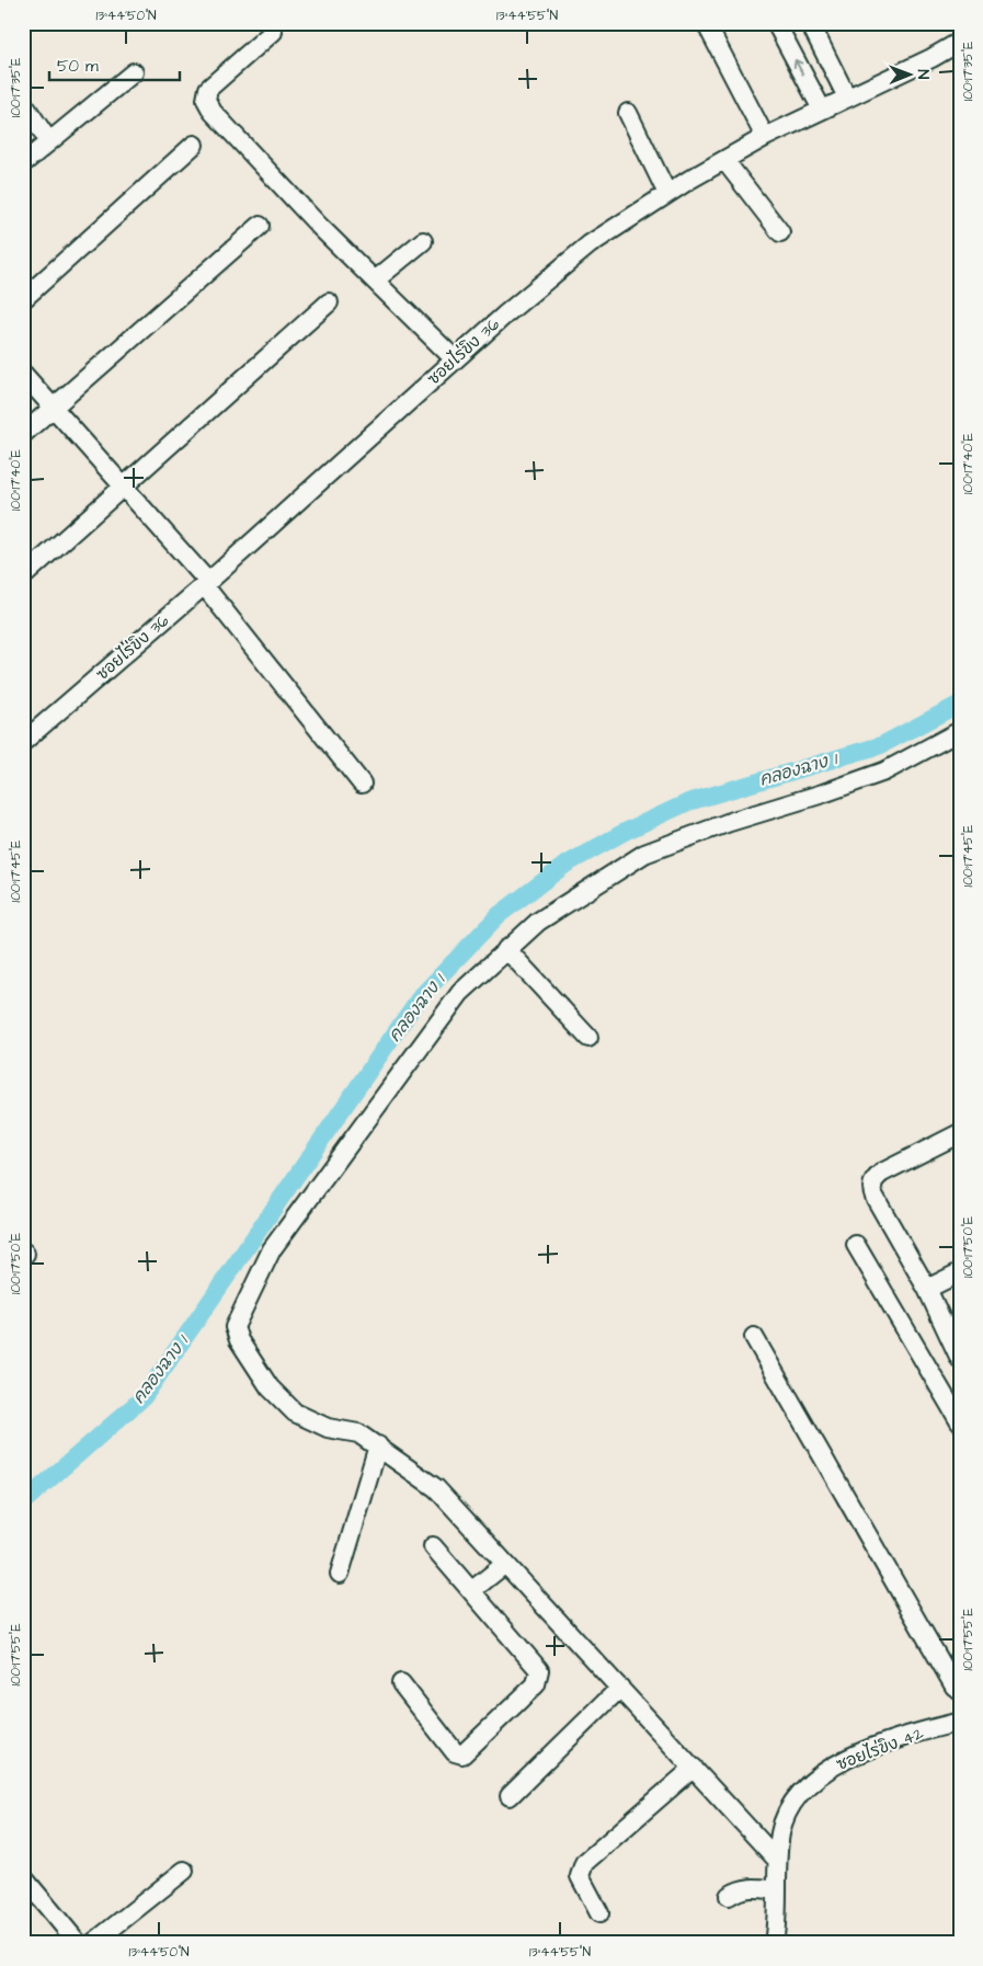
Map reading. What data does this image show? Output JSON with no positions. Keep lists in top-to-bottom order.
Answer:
{
  "streets": {
    "street": ["ซอยไร่ขิง 36", "ซอยไร่ขิง 42"]
  },
  "water": ["คลองฉาง 1"],
  "scale_bar": "50 m",
  "north": "right",
  "coordinates": [
    "13°44'50\"N",
    "13°44'55\"N",
    "100°17'35\"E",
    "100°17'40\"E",
    "100°17'45\"E",
    "100°17'50\"E",
    "100°17'55\"E"
  ]
}
